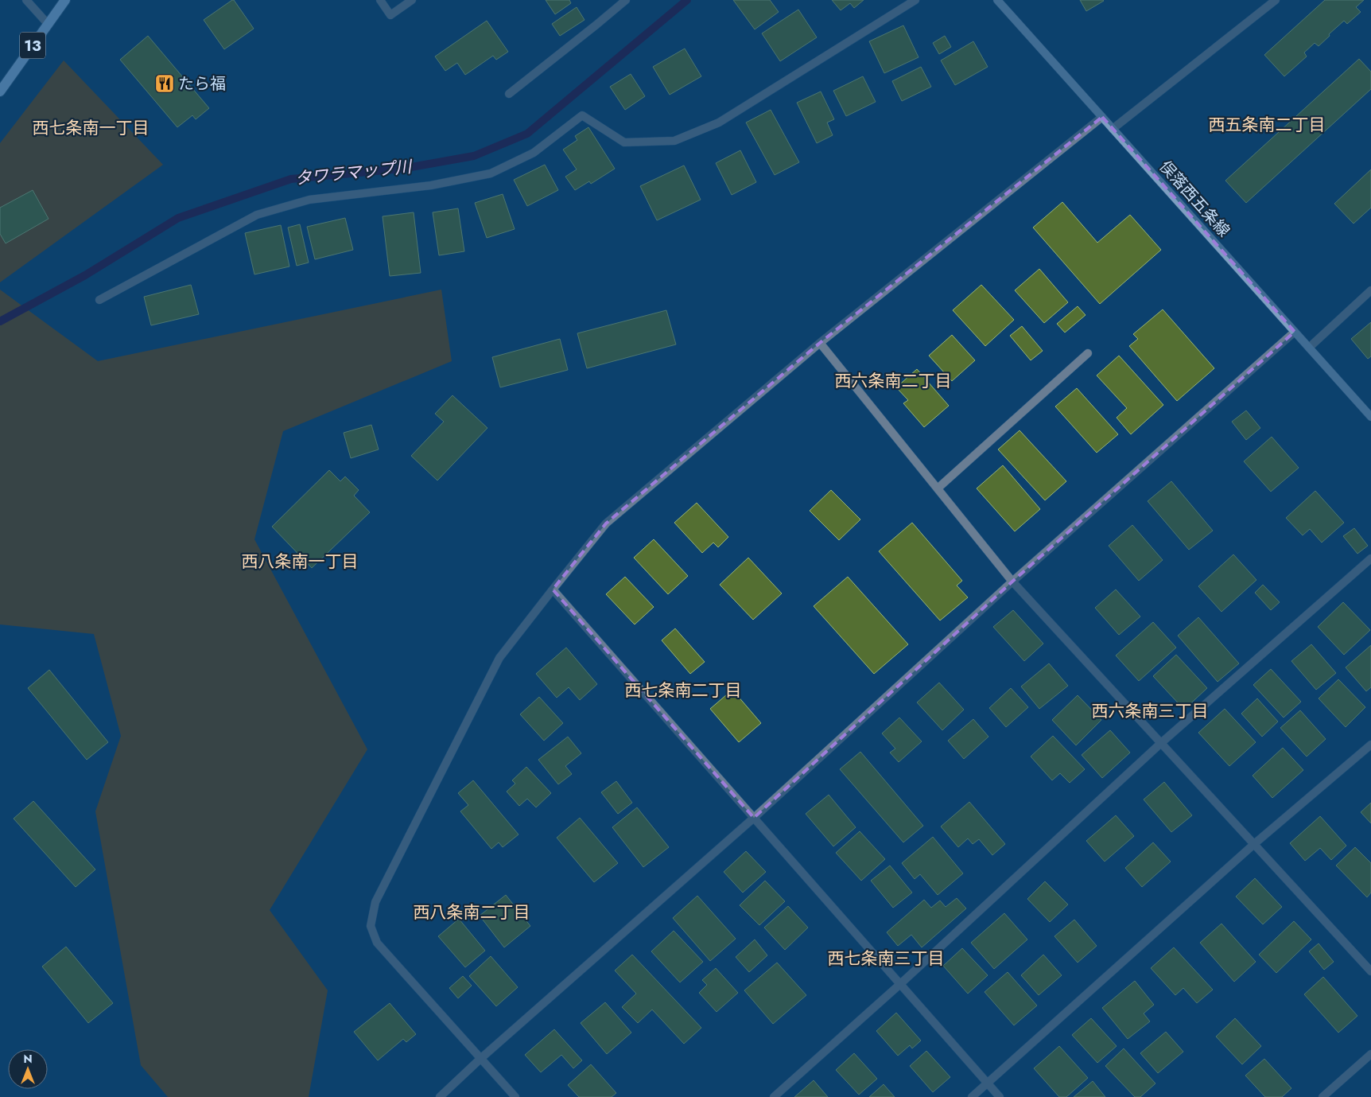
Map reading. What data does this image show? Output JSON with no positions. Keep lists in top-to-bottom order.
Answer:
{
  "streets": {
    "main road": ["13", "俣落西五条線"]
  },
  "districts": [
    "西五条南二丁目",
    "西七条南一丁目",
    "西六条南二丁目",
    "西八条南一丁目",
    "西七条南二丁目",
    "西六条南三丁目",
    "西八条南二丁目",
    "西七条南三丁目"
  ],
  "water": ["タワラマップ川"],
  "places": {
    "restaurant": ["たら福"]
  },
  "north": "top"
}
